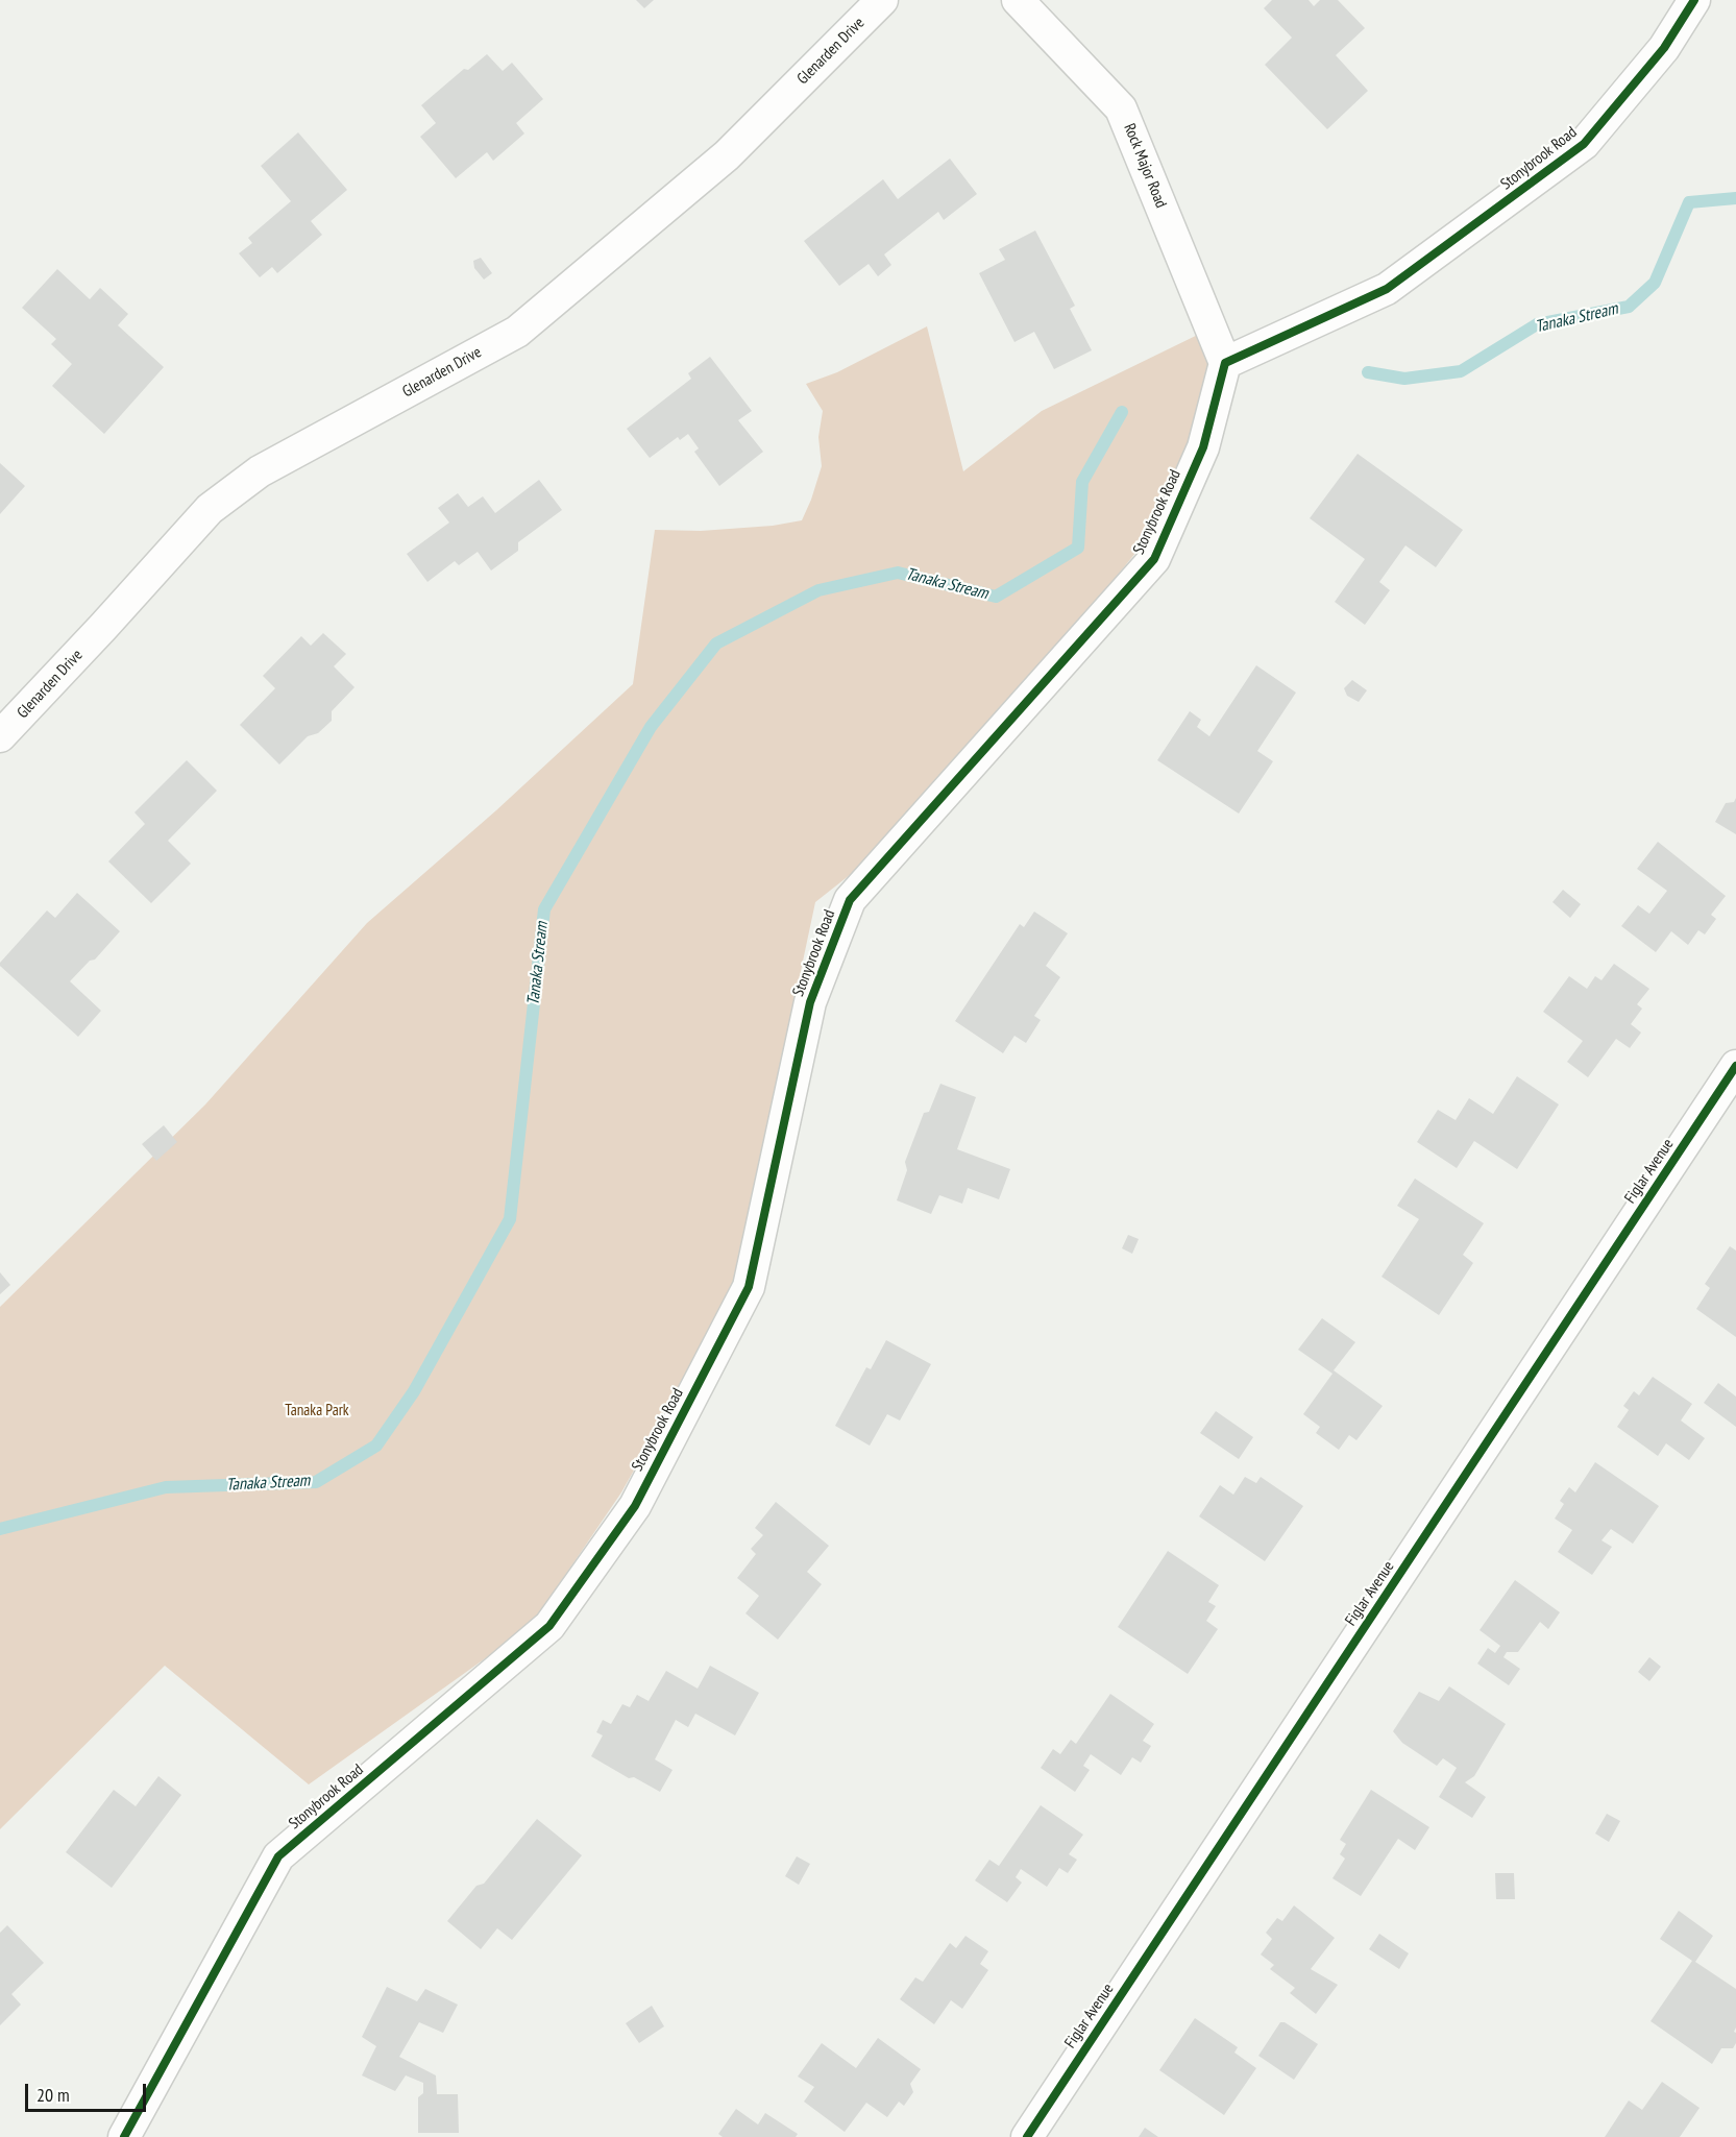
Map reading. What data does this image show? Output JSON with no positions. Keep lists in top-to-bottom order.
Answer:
{
  "streets": {
    "street": [
      "Glenarden Drive",
      "Stonybrook Road",
      "Rock Major Road",
      "Figlar Avenue"
    ]
  },
  "crossings": [
    ["Stonybrook Road", "Rock Major Road"]
  ],
  "water": ["Tanaka Stream"],
  "parks": ["Tanaka Park"],
  "scale_bar": "20 m"
}
